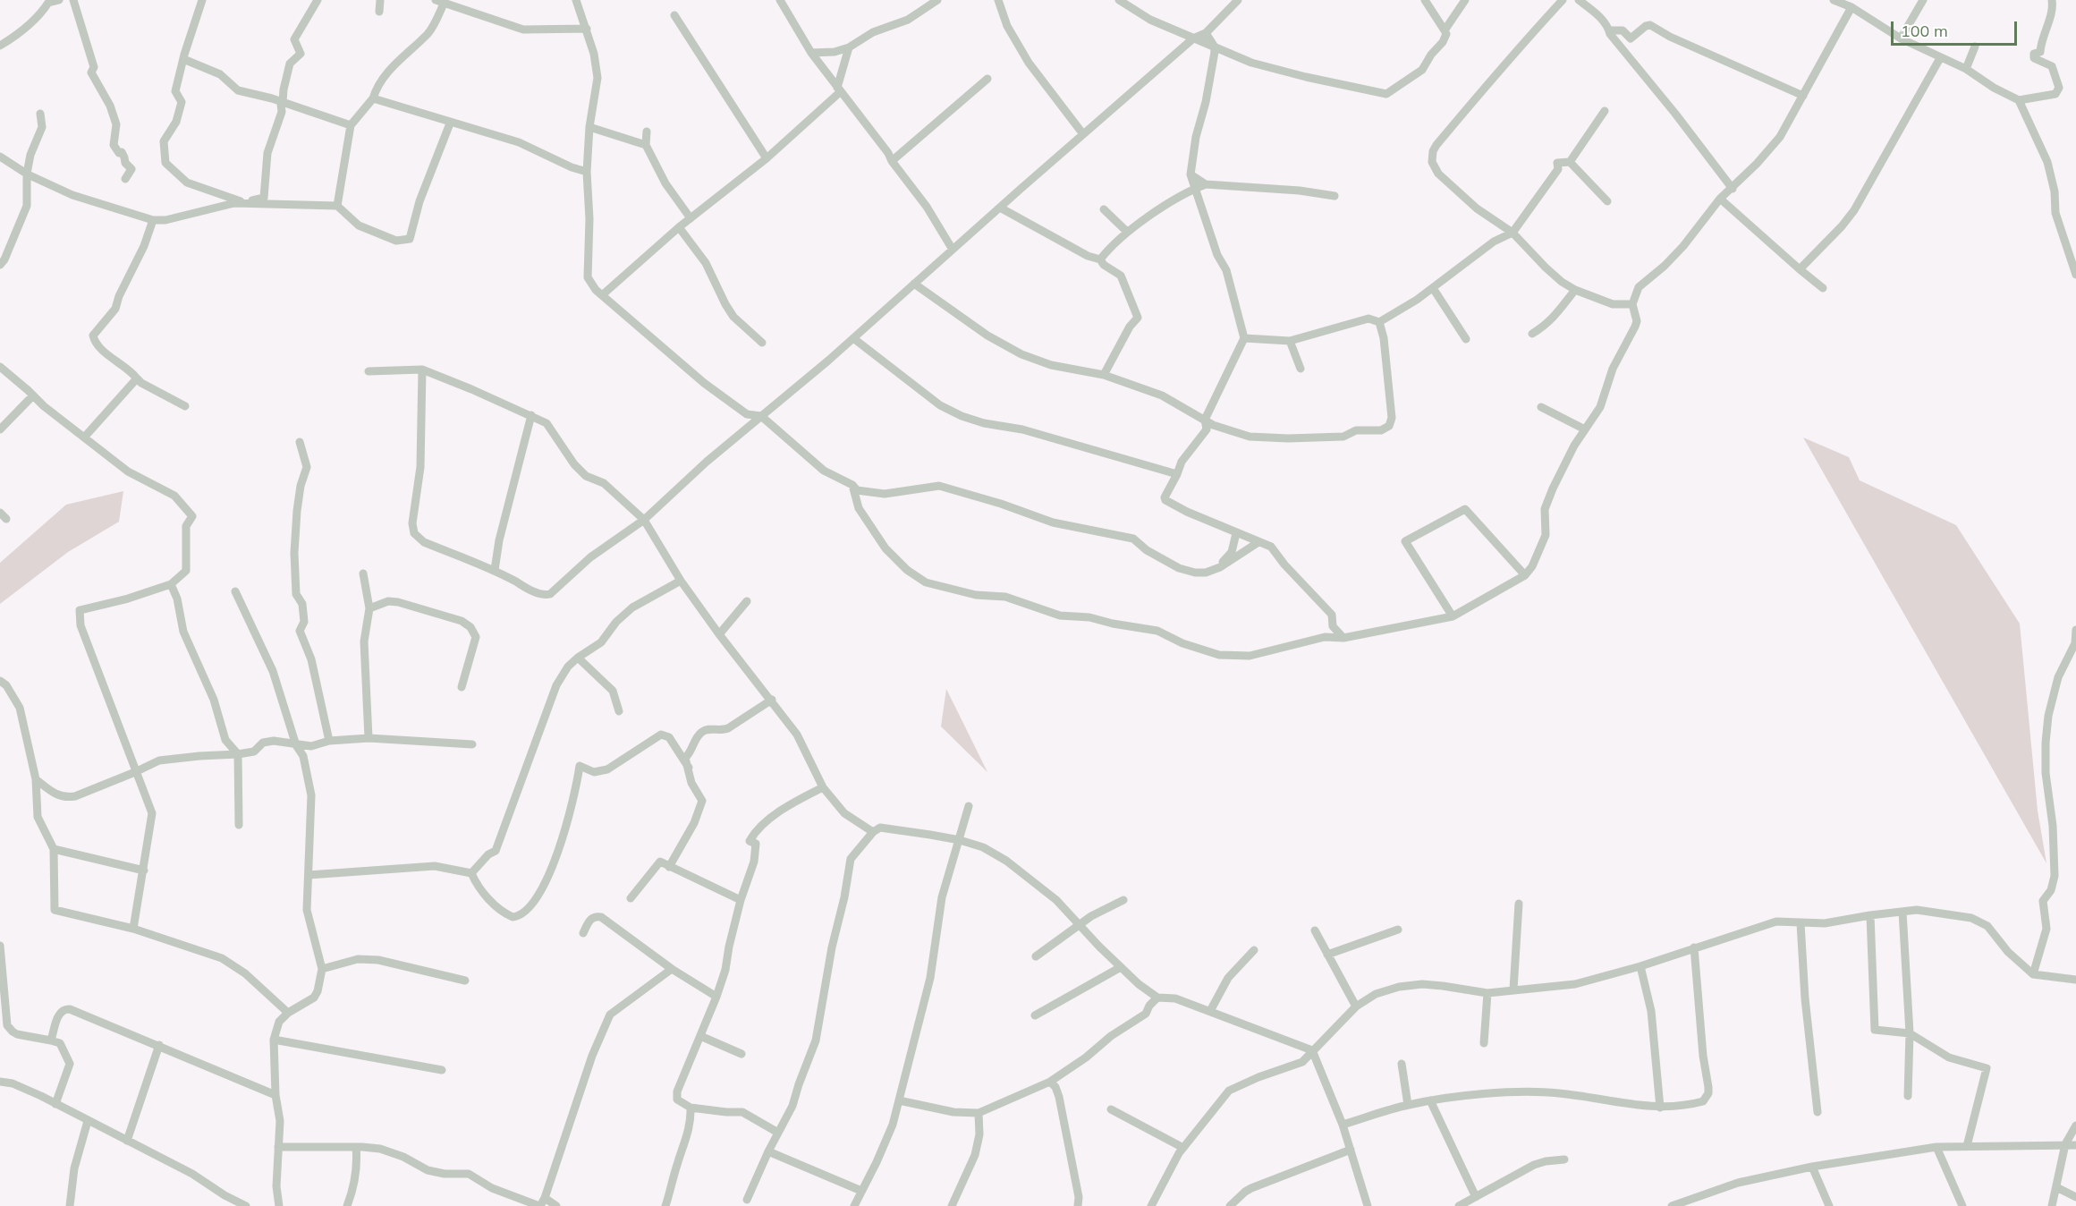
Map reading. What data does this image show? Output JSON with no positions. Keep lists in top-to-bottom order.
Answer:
{
  "scale_bar": "100 m"
}
